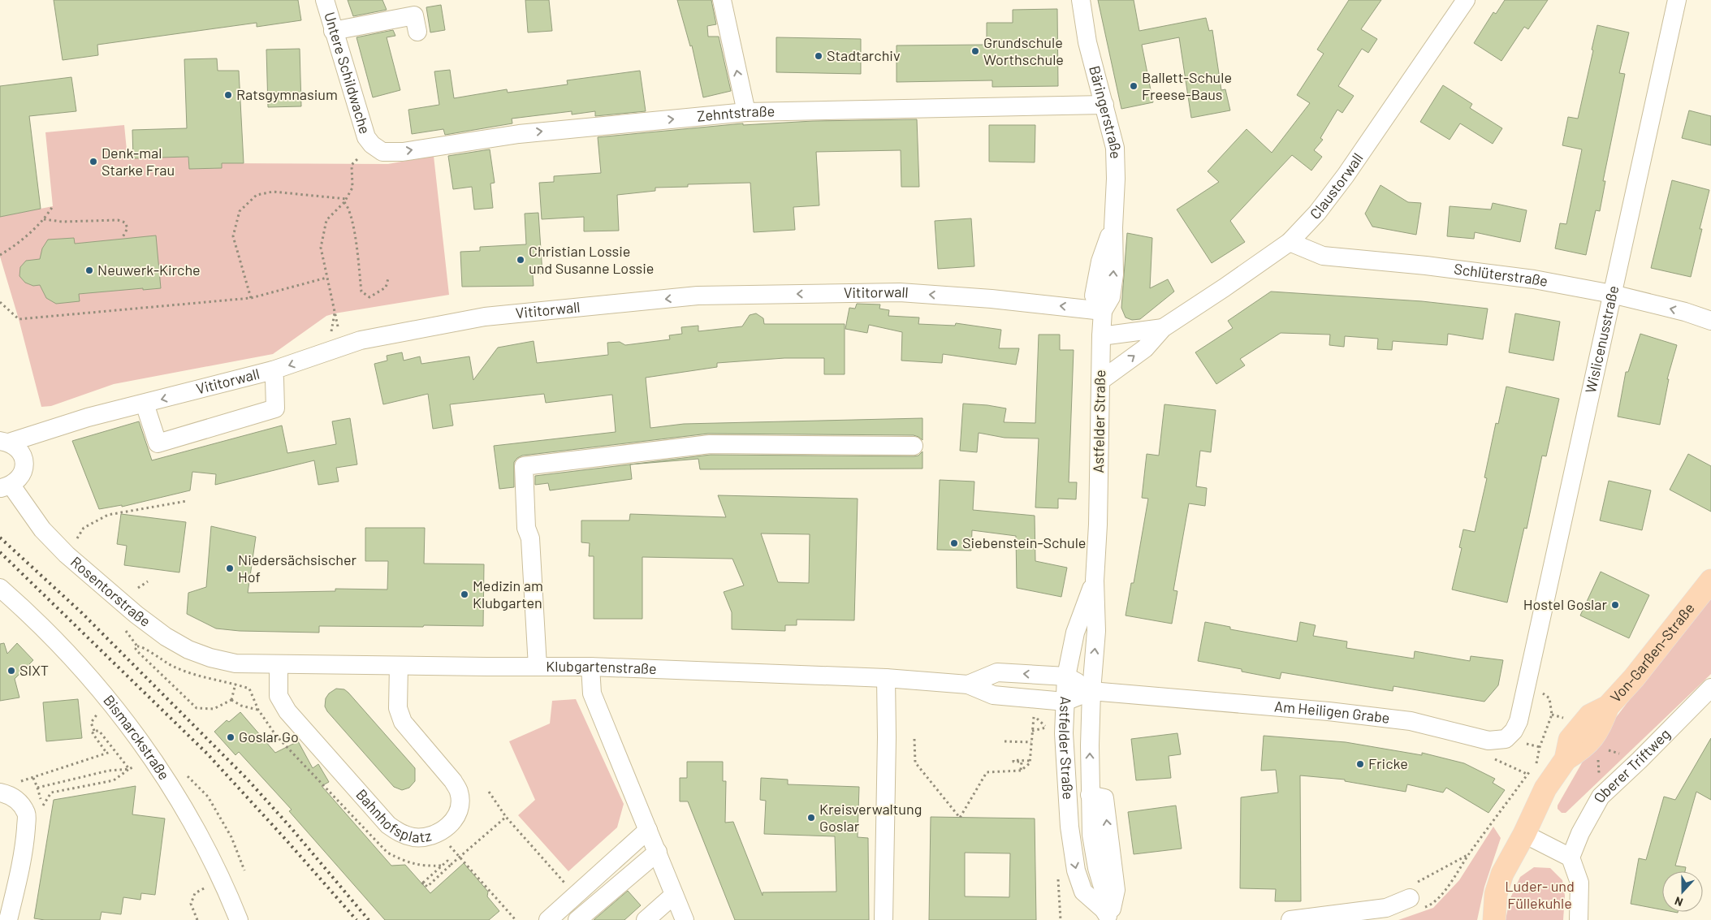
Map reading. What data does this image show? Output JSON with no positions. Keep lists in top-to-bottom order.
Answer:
{
  "streets": {
    "main road": ["Von-Garßen-Straße"],
    "street": [
      "Untere Schildwache",
      "Bäringerstraße",
      "Zehntstraße",
      "Claustorwall",
      "Schlüterstraße",
      "Vititorwall",
      "Wislicenusstraße",
      "Astfelder Straße",
      "Rosentorstraße",
      "Klubgartenstraße",
      "Am Heiligen Grabe",
      "Bismarckstraße",
      "Oberer Triftweg",
      "Bahnhofsplatz"
    ]
  },
  "crossings": [
    ["Untere Schildwache", "Zehntstraße"],
    ["Bäringerstraße", "Zehntstraße"],
    ["Bäringerstraße", "Vititorwall"],
    ["Bäringerstraße", "Astfelder Straße"],
    ["Claustorwall", "Schlüterstraße"],
    ["Claustorwall", "Astfelder Straße"],
    ["Schlüterstraße", "Wislicenusstraße"],
    ["Vititorwall", "Astfelder Straße"],
    ["Vititorwall", "Rosentorstraße"],
    ["Wislicenusstraße", "Am Heiligen Grabe"],
    ["Astfelder Straße", "Klubgartenstraße"],
    ["Astfelder Straße", "Am Heiligen Grabe"],
    ["Rosentorstraße", "Klubgartenstraße"],
    ["Klubgartenstraße", "Am Heiligen Grabe"],
    ["Klubgartenstraße", "Bahnhofsplatz"]
  ],
  "one_way": ["Zehntstraße", "Vititorwall"],
  "parks": ["Luder- und Füllekuhle"],
  "places": [
    "Grundschule Worthschule",
    "Stadtarchiv",
    "Ballett-Schule Freese-Baus",
    "Ratsgymnasium",
    "Denk-mal Starke Frau",
    "Christian Lossie und Susanne Lossie",
    "Neuwerk-Kirche",
    "Siebenstein-Schule",
    "Niedersächsischer Hof",
    "Medizin am Klubgarten",
    "Hostel Goslar",
    "SIXT",
    "Goslar Go",
    "Fricke",
    "Kreisverwaltung Goslar"
  ],
  "north": "bottom"
}
